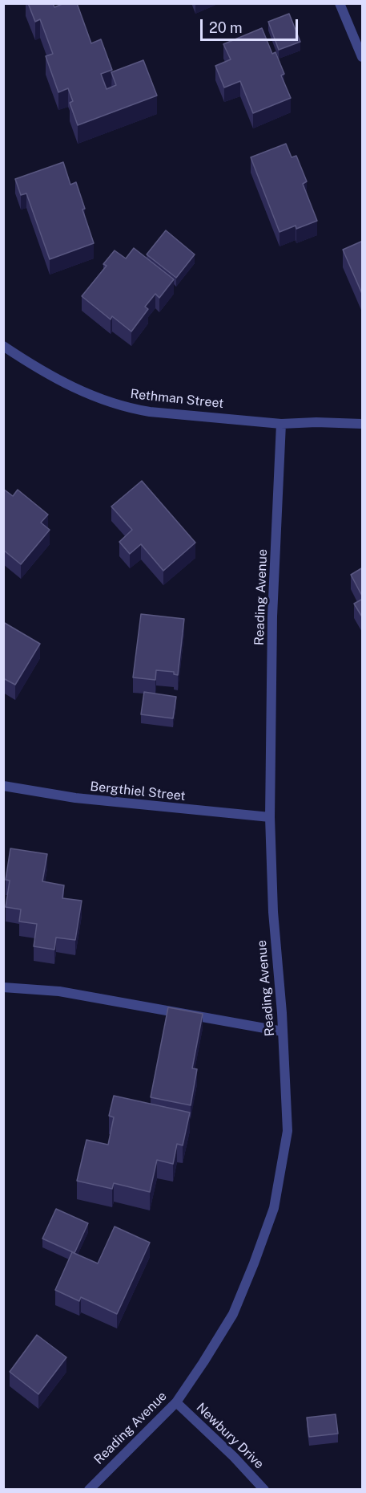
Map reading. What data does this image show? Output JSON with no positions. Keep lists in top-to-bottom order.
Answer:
{
  "streets": {
    "street": [
      "Rethman Street",
      "Reading Avenue",
      "Bergthiel Street",
      "Newbury Drive"
    ]
  },
  "crossings": [
    ["Rethman Street", "Reading Avenue"],
    ["Reading Avenue", "Bergthiel Street"],
    ["Reading Avenue", "Newbury Drive"]
  ],
  "scale_bar": "20 m"
}
